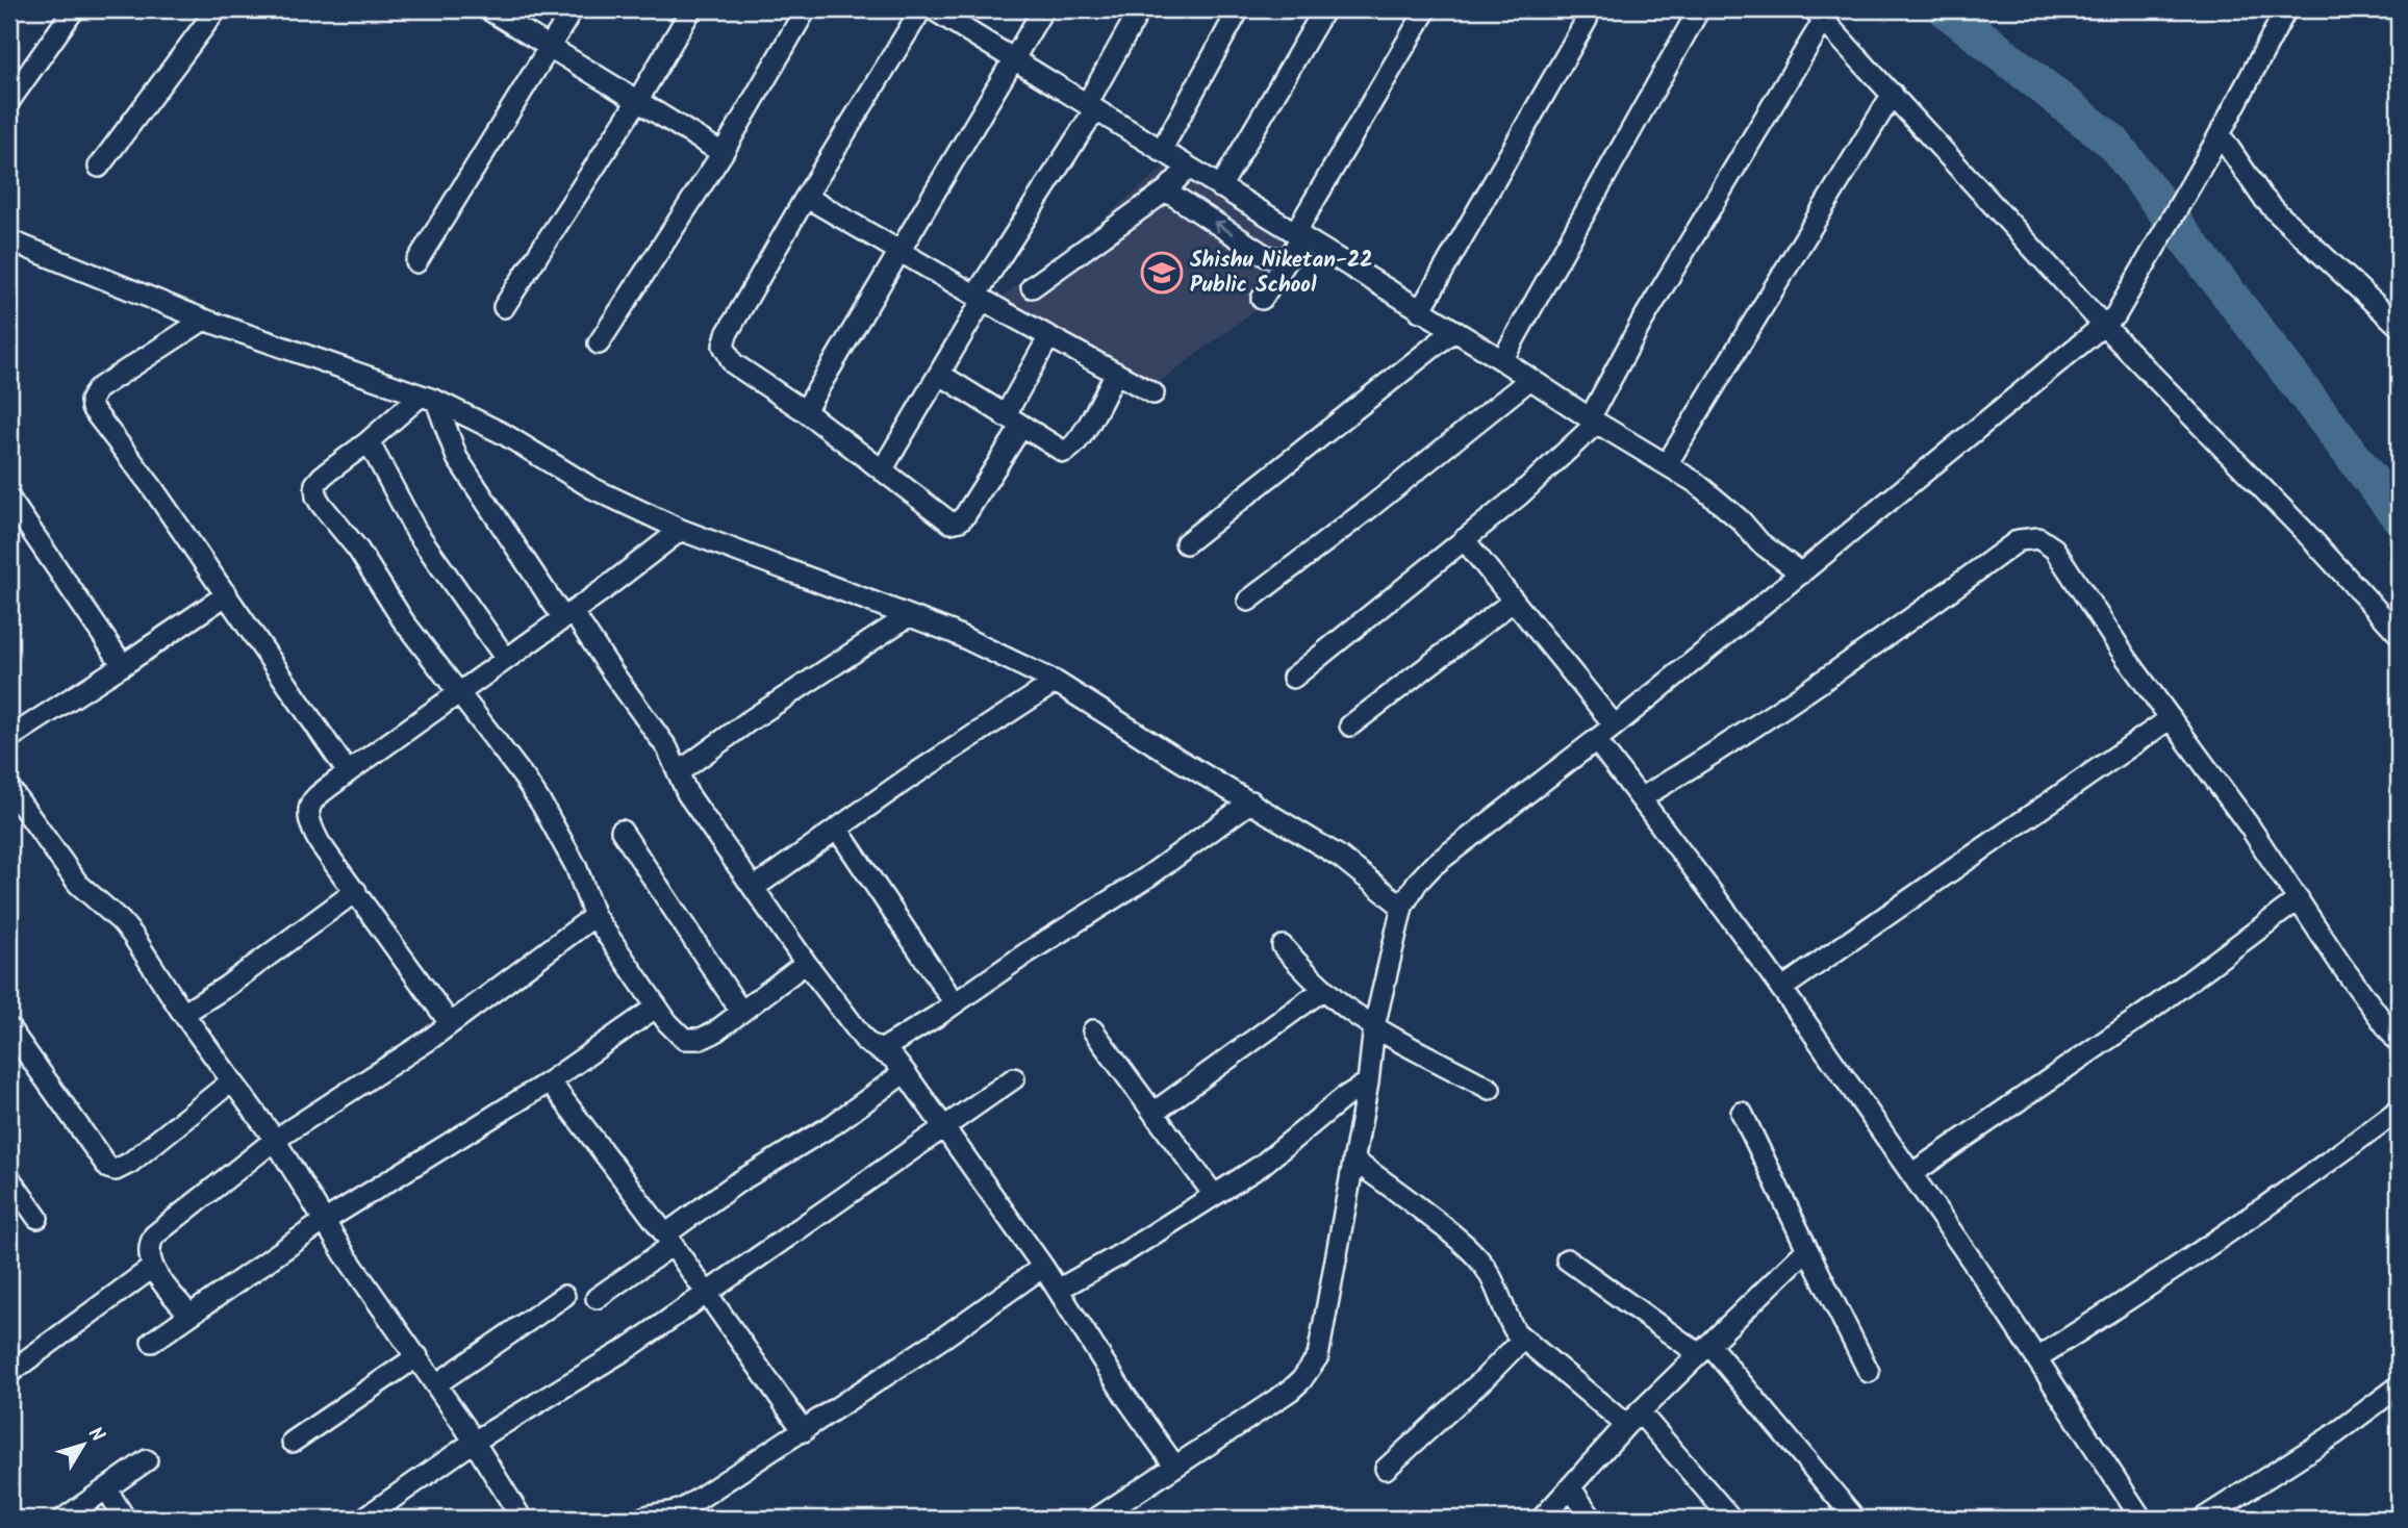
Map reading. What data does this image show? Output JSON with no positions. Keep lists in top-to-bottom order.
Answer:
{
  "places": {
    "school or university": ["Shishu Niketan-22 Public School"]
  },
  "north": "top right"
}
